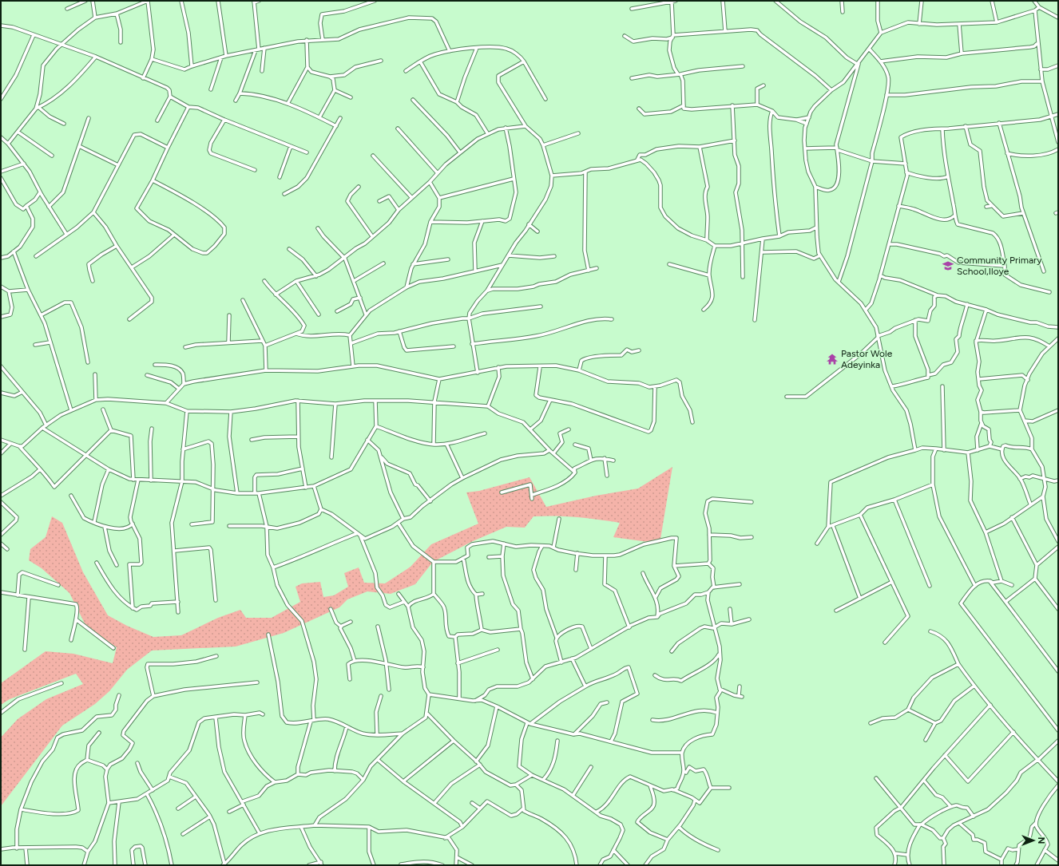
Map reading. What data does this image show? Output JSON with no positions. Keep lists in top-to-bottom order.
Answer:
{
  "places": {
    "school or university": ["Community Primary School,Iloye"],
    "temple": ["Pastor Wole Adeyinka"]
  },
  "north": "right"
}
